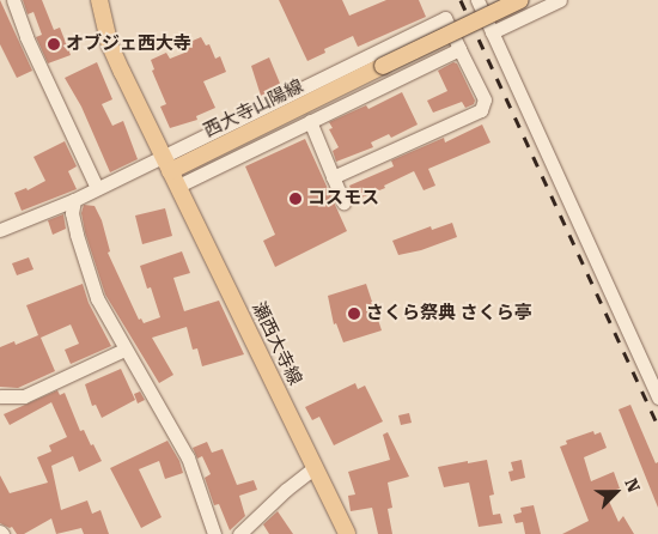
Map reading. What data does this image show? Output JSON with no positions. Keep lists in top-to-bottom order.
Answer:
{
  "streets": {
    "main road": ["西大寺山陽線", "瀬西大寺線"]
  },
  "crossings": [
    ["西大寺山陽線", "瀬西大寺線"]
  ],
  "places": ["オブジェ西大寺", "コスモス", "さくら祭典 さくら亭"],
  "north": "top right"
}
